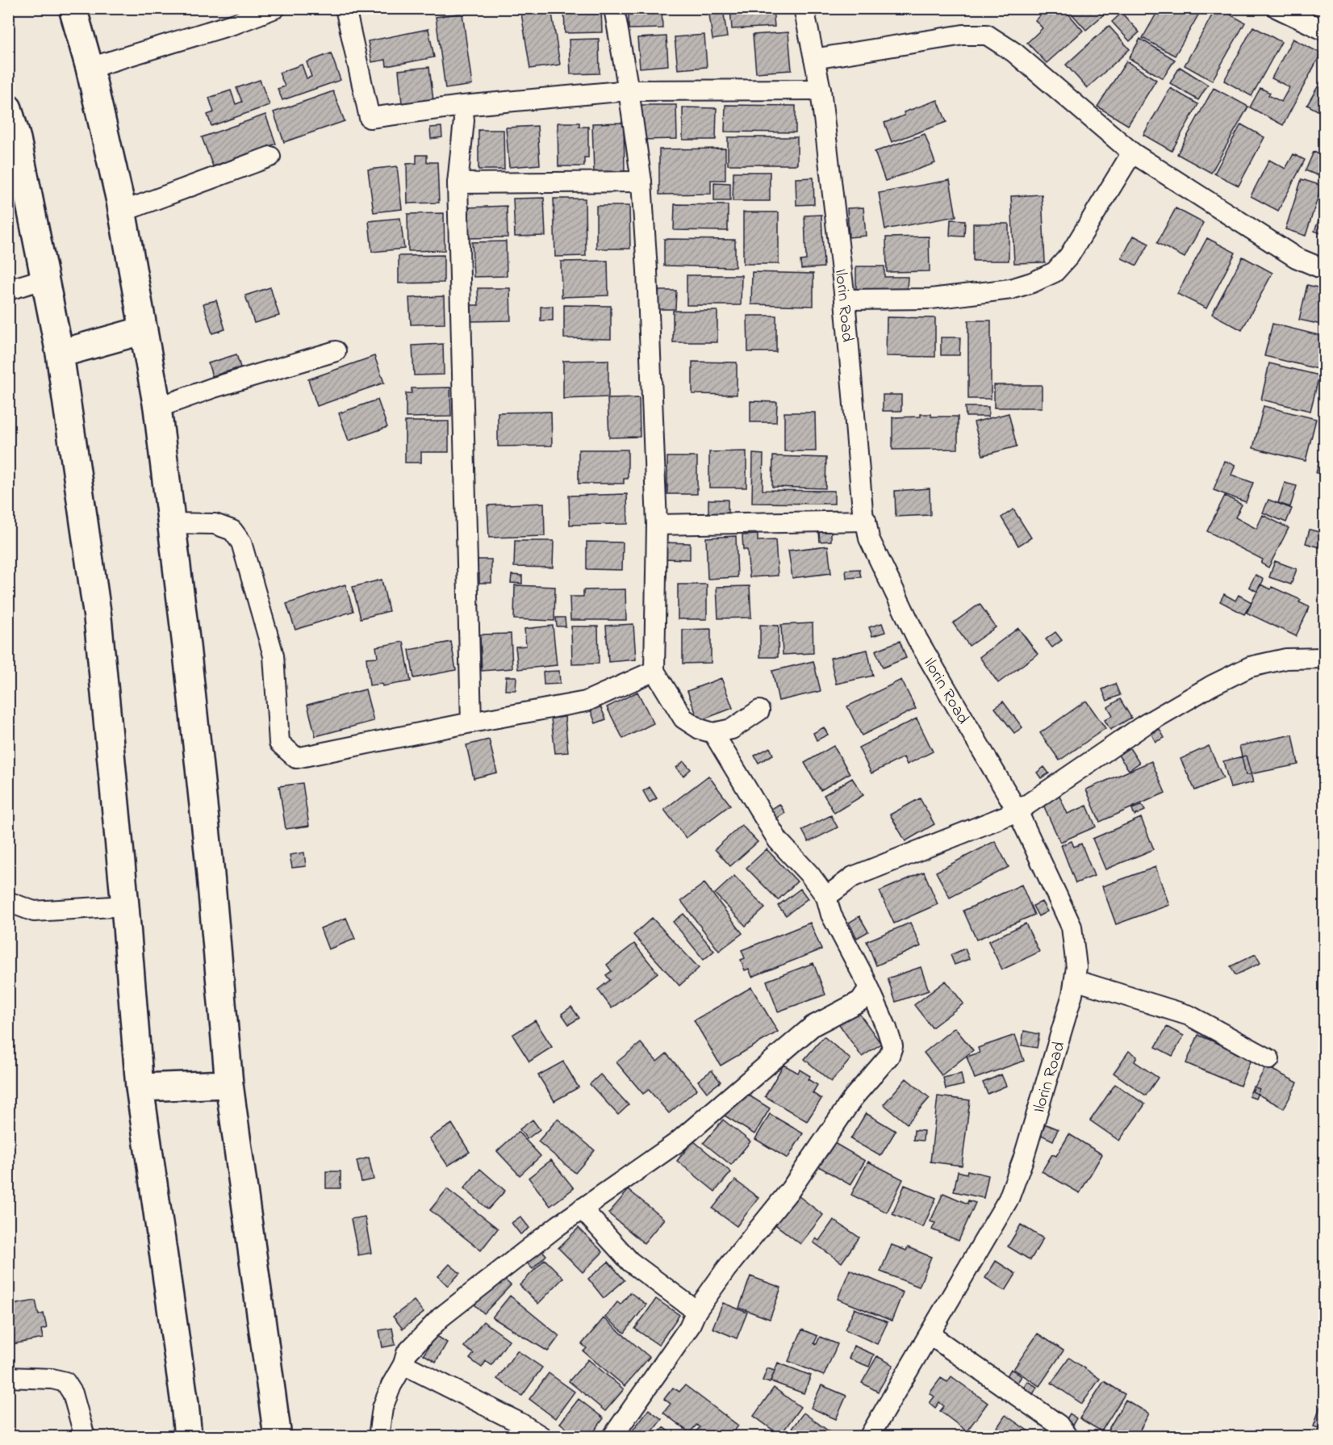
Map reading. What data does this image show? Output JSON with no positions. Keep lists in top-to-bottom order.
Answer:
{
  "streets": {
    "street": ["Ilorin Road"]
  }
}
